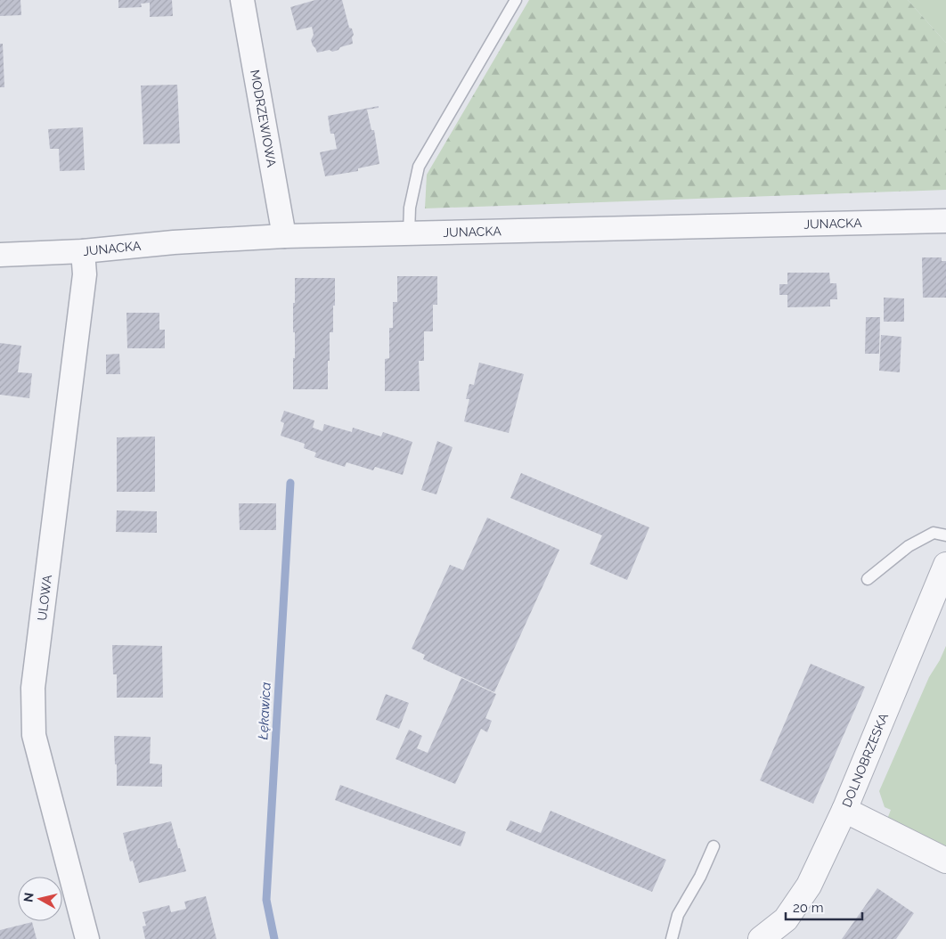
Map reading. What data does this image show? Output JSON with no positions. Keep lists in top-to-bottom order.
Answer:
{
  "streets": {
    "street": [
      "MODRZEWIOWA",
      "JUNACKA",
      "ULOWA",
      "DOLNOBRZESKA"
    ]
  },
  "crossings": [
    ["MODRZEWIOWA", "JUNACKA"],
    ["JUNACKA", "ULOWA"]
  ],
  "water": ["Łękawica"],
  "scale_bar": "20 m",
  "north": "left"
}
